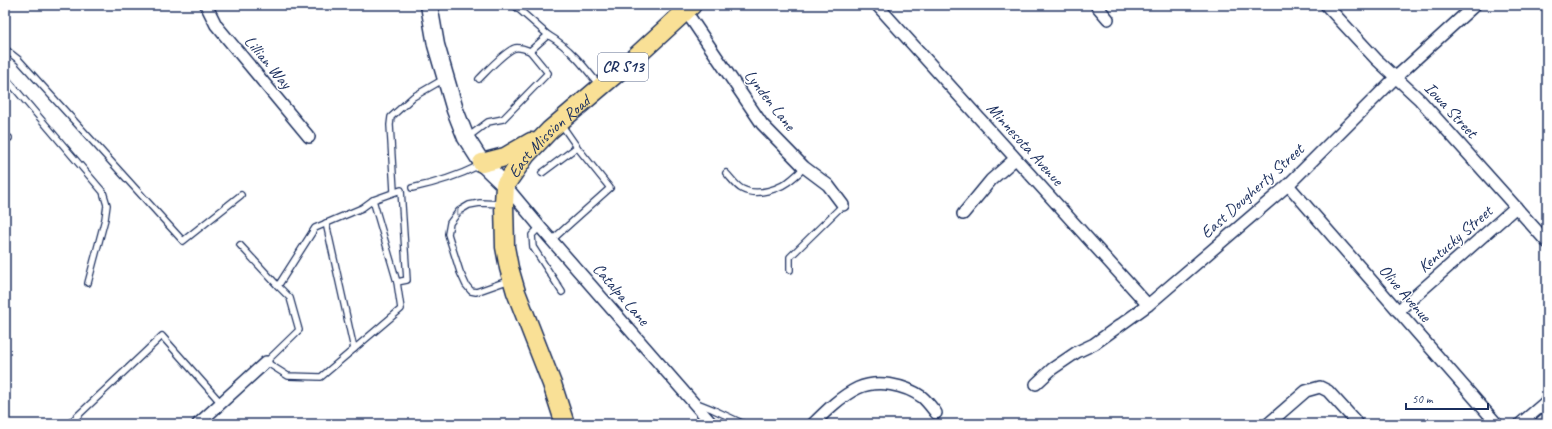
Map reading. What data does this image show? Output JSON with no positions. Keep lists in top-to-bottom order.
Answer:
{
  "streets": {
    "main road": ["CR S13", "East Mission Road"],
    "street": [
      "Lillian Way",
      "Lynden Lane",
      "Iowa Street",
      "Minnesota Avenue",
      "East Dougherty Street",
      "Kentucky Street",
      "Olive Avenue",
      "Catalpa Lane"
    ]
  },
  "crossings": [
    ["Lynden Lane", "East Mission Road"],
    ["Iowa Street", "East Dougherty Street"],
    ["Iowa Street", "Kentucky Street"],
    ["East Mission Road", "Catalpa Lane"],
    ["Minnesota Avenue", "East Dougherty Street"],
    ["East Dougherty Street", "Olive Avenue"],
    ["Kentucky Street", "Olive Avenue"]
  ],
  "scale_bar": "50 m"
}
